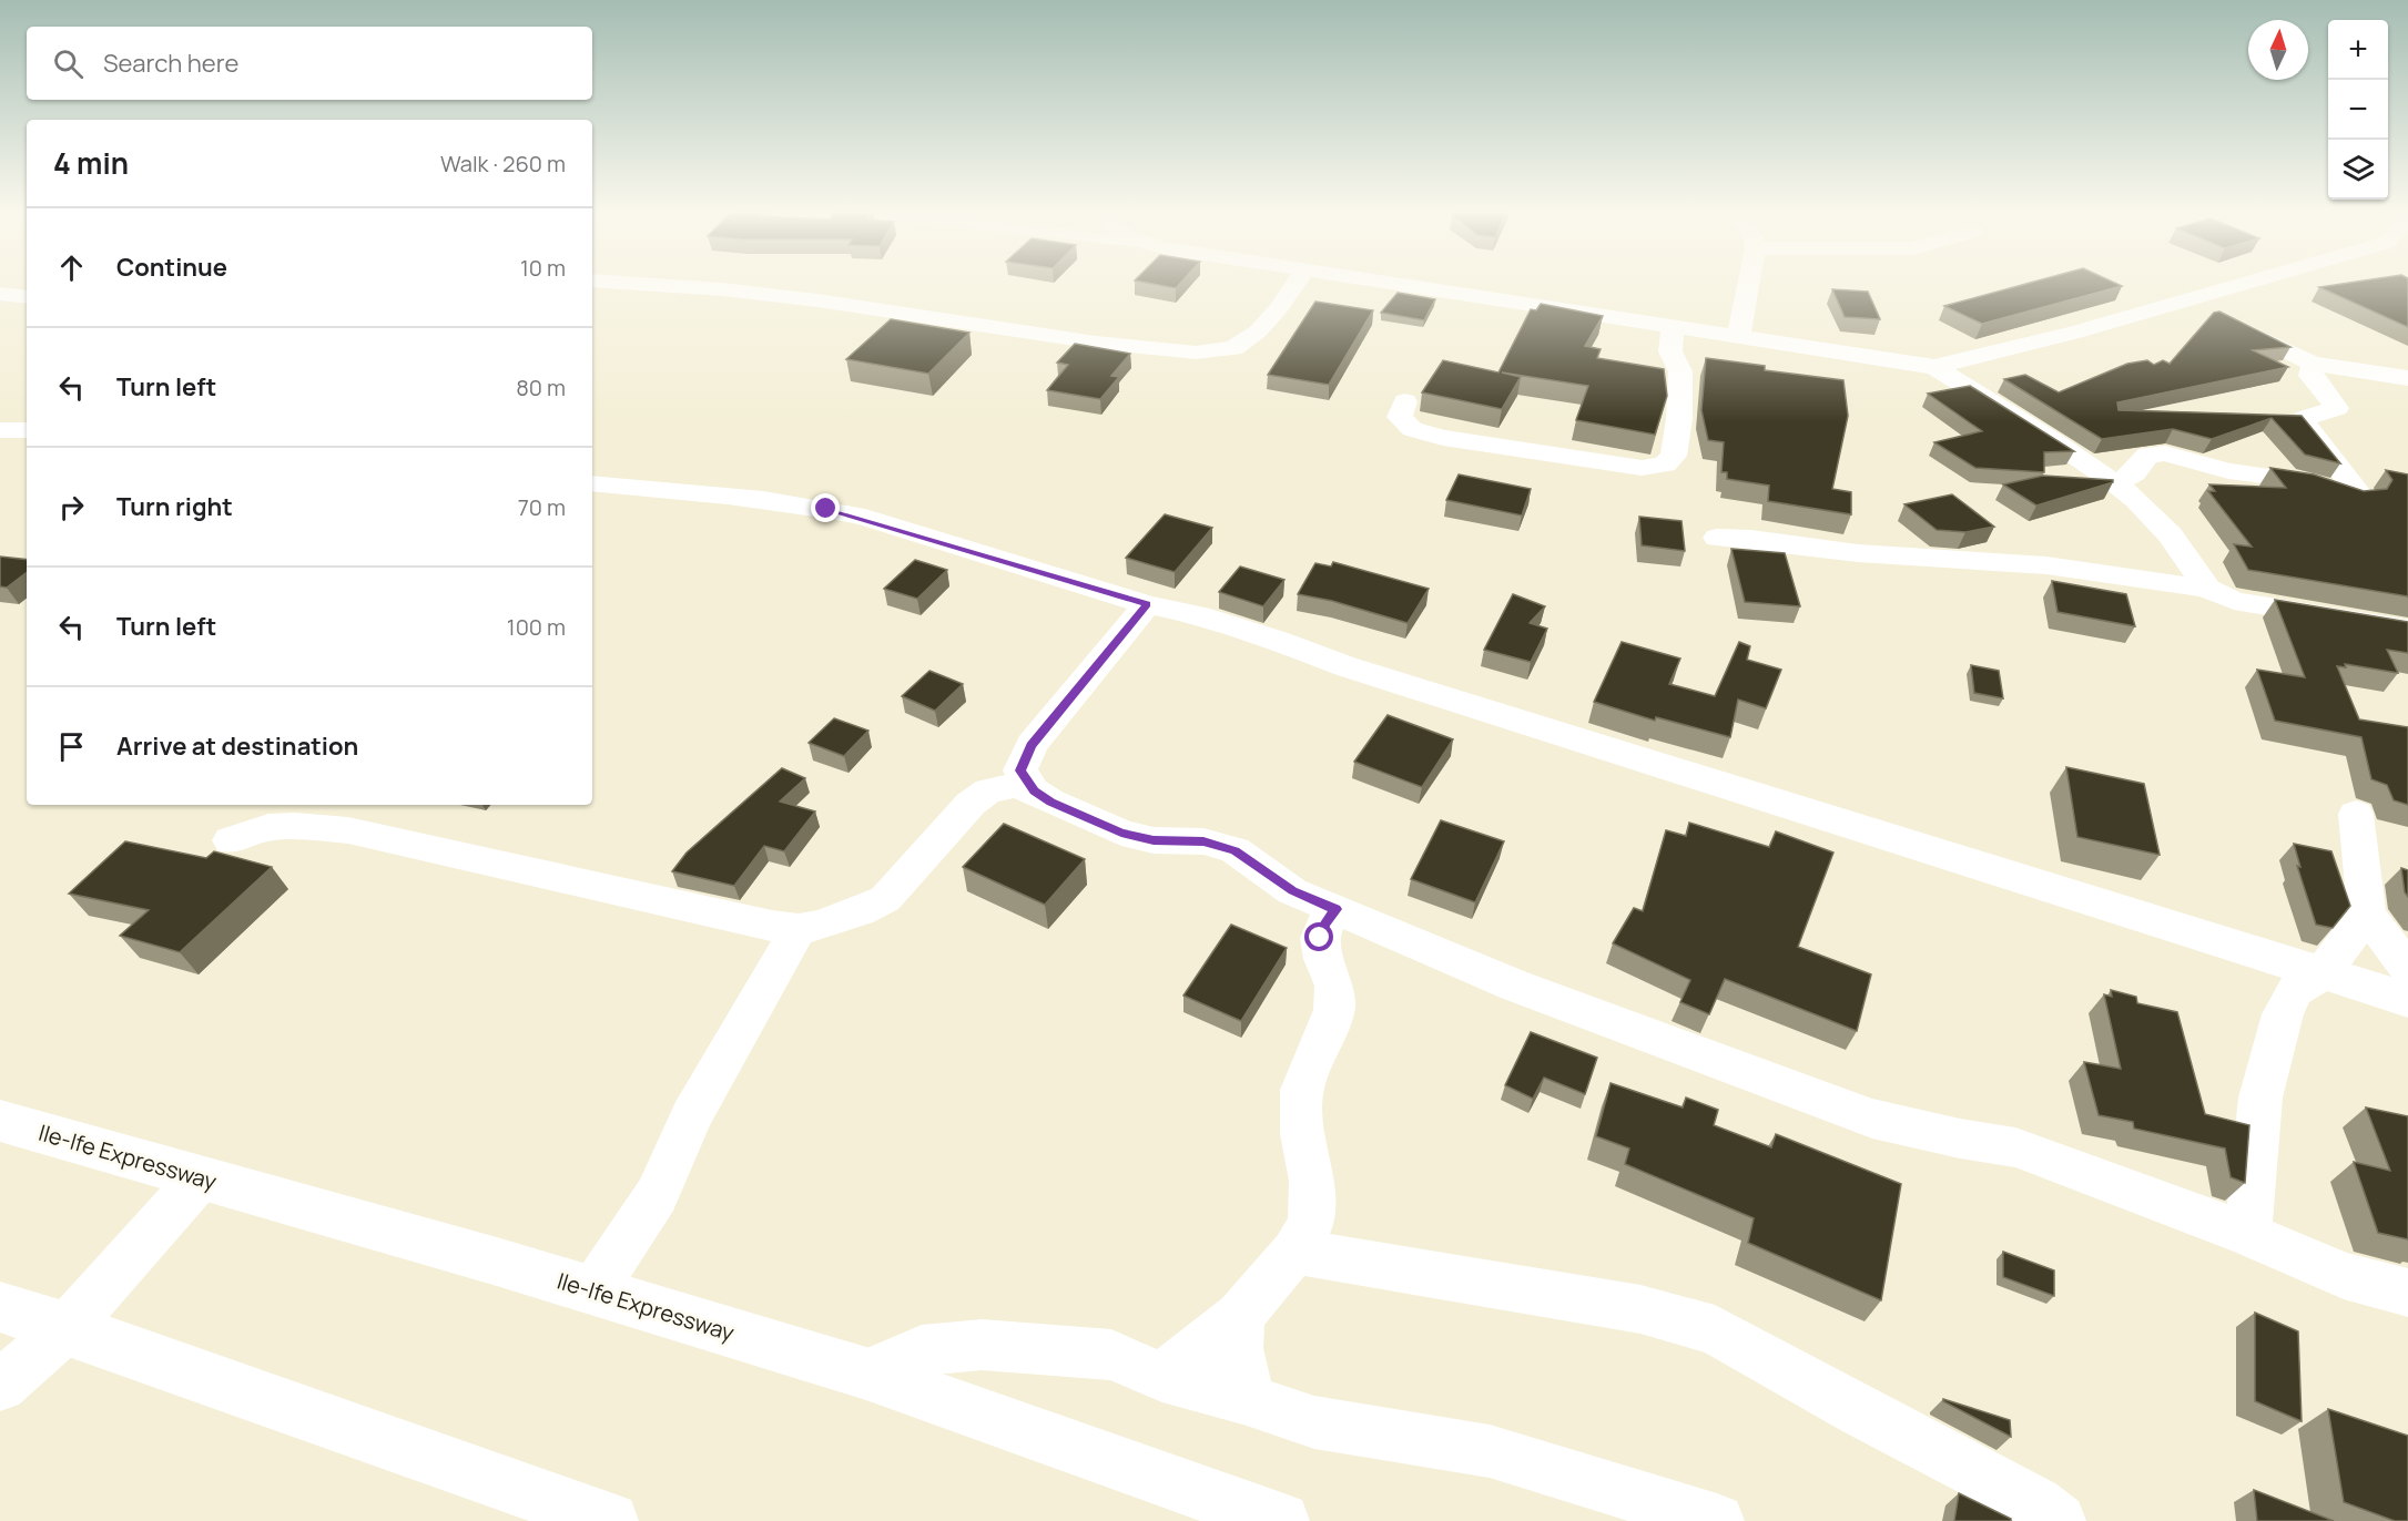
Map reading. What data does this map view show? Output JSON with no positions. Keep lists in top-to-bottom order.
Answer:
{
  "streets": {
    "highway": ["Ile-Ife Expressway"]
  },
  "north": "top",
  "page": {
    "map_buttons": ["+", "−"],
    "search": "Search here",
    "heading": ["4 min", "Walk · 260 m"],
    "list": [
      ["Continue", "10 m"],
      ["Turn left", "80 m"],
      ["Turn right", "70 m"],
      ["Turn left", "100 m"],
      "Arrive at destination"
    ]
  }
}
